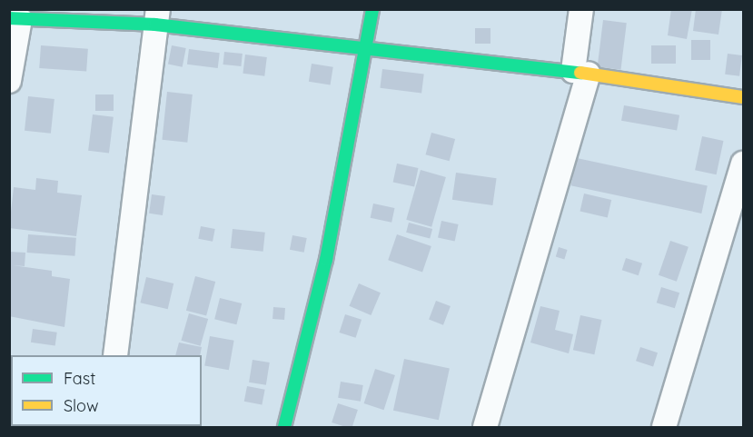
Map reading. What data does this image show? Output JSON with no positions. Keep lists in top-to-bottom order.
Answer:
{
  "legend": ["Fast", "Slow"]
}
